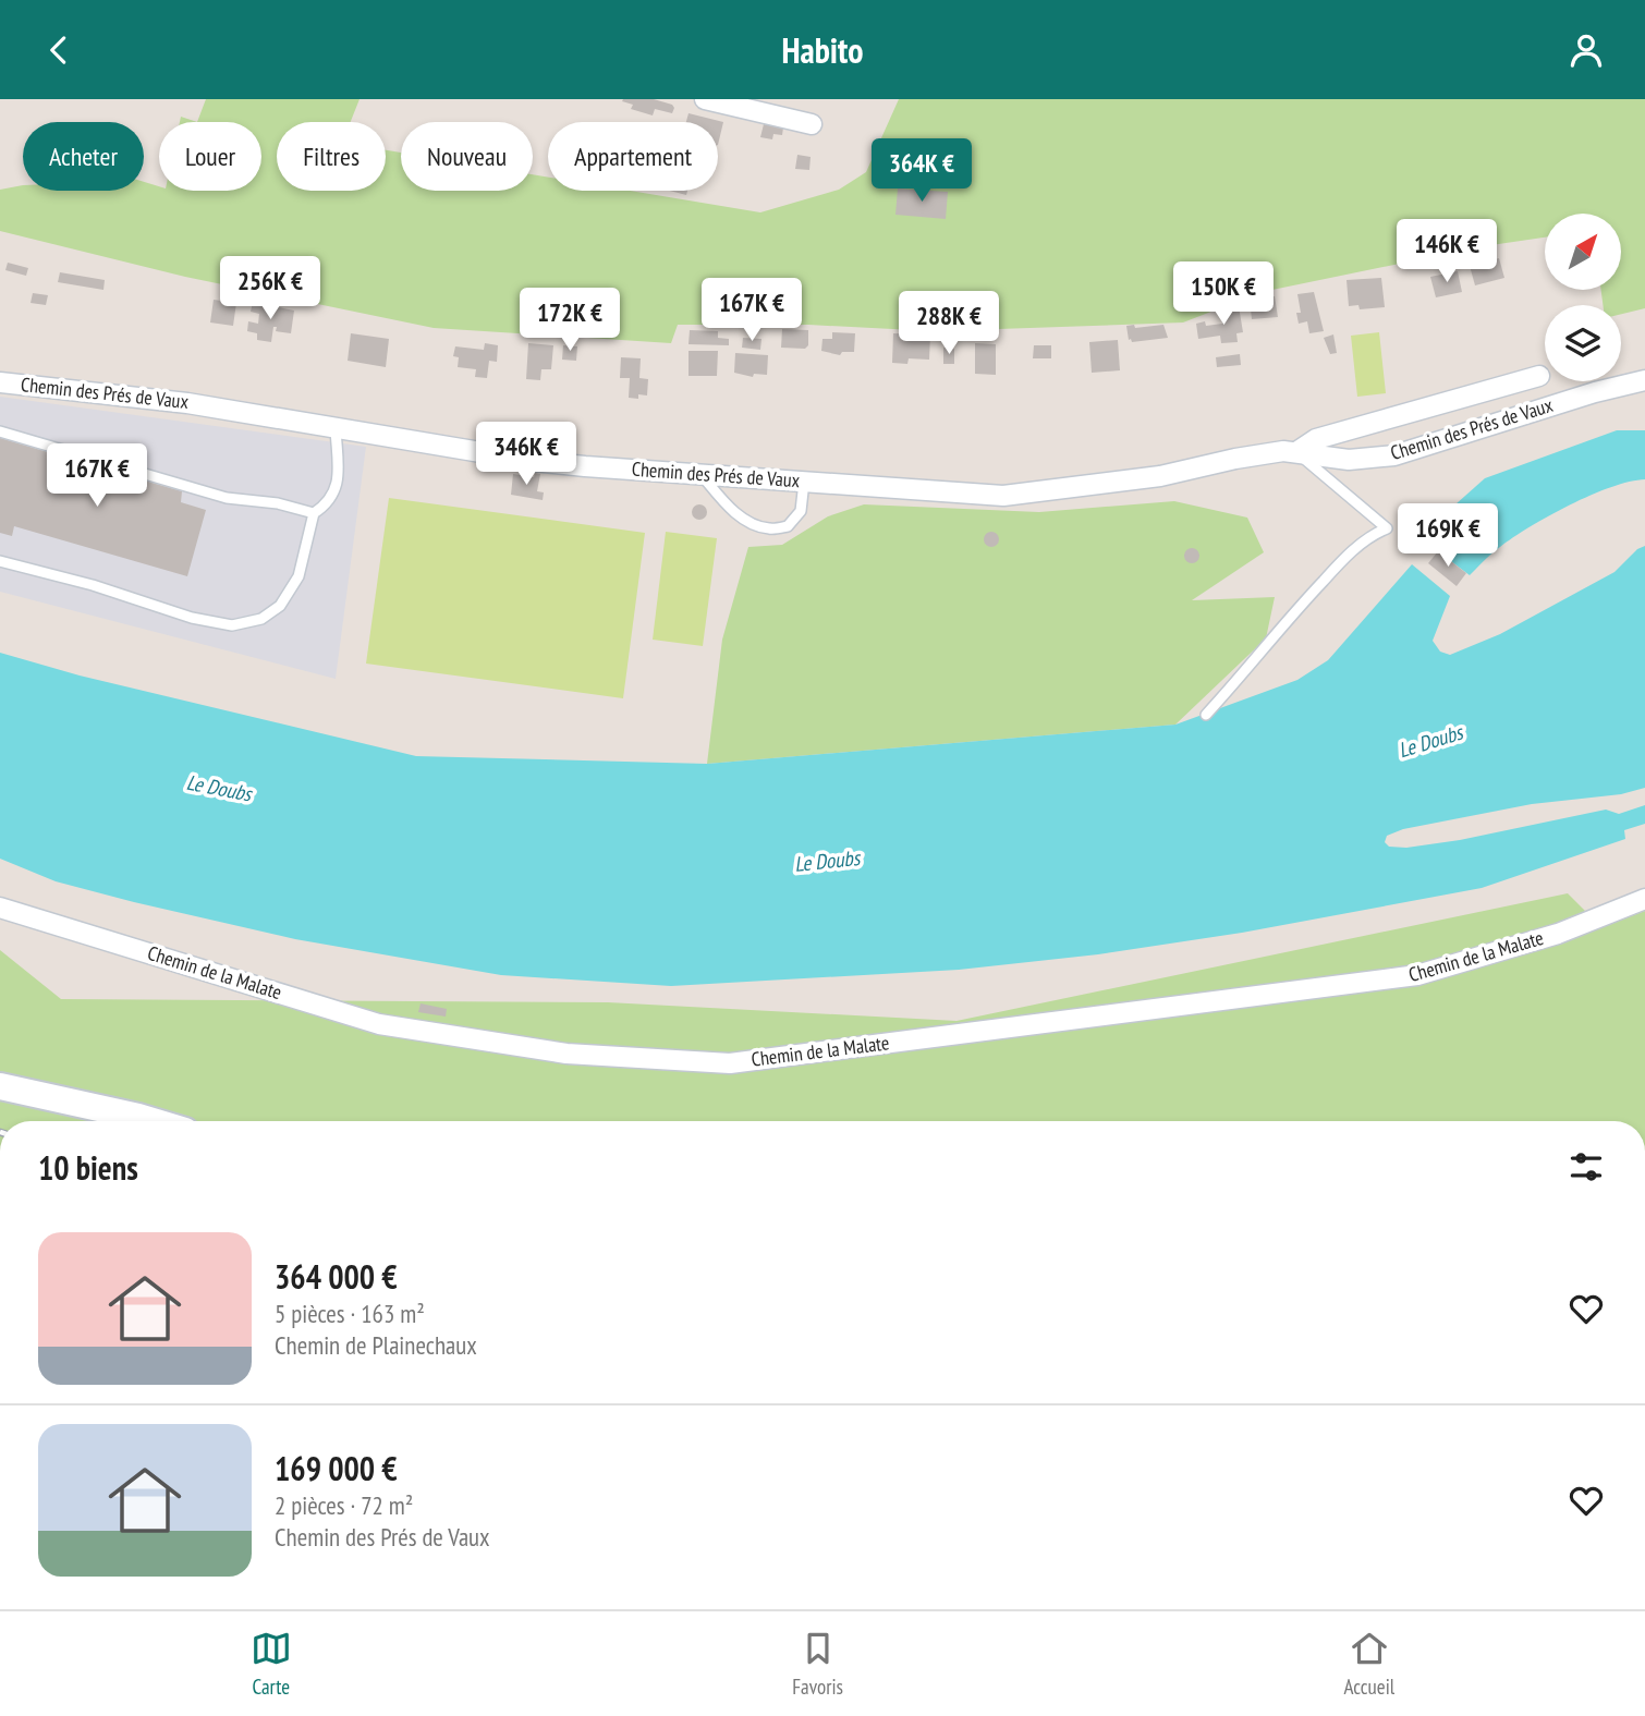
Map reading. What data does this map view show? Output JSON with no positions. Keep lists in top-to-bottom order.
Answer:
{
  "streets": {
    "street": ["Chemin des Prés de Vaux", "Chemin de la Malate"]
  },
  "water": ["Le Doubs"],
  "north": "top right",
  "page": {
    "header": "Habito",
    "chip": [
      "Acheter",
      "Louer",
      "Filtres",
      "Nouveau",
      "Appartement"
    ],
    "price": [
      "364K €",
      "146K €",
      "256K €",
      "150K €",
      "167K €",
      "172K €",
      "288K €",
      "346K €",
      "167K €",
      "169K €"
    ],
    "heading": "10 biens",
    "list": [
      {
        "name": "364 000 €",
        "note": "5 pièces · 163 m² · Chemin de Plainechaux"
      },
      {
        "name": "169 000 €",
        "note": "2 pièces · 72 m² · Chemin des Prés de Vaux"
      }
    ],
    "tabs": ["Carte", "Favoris", "Accueil"]
  }
}
